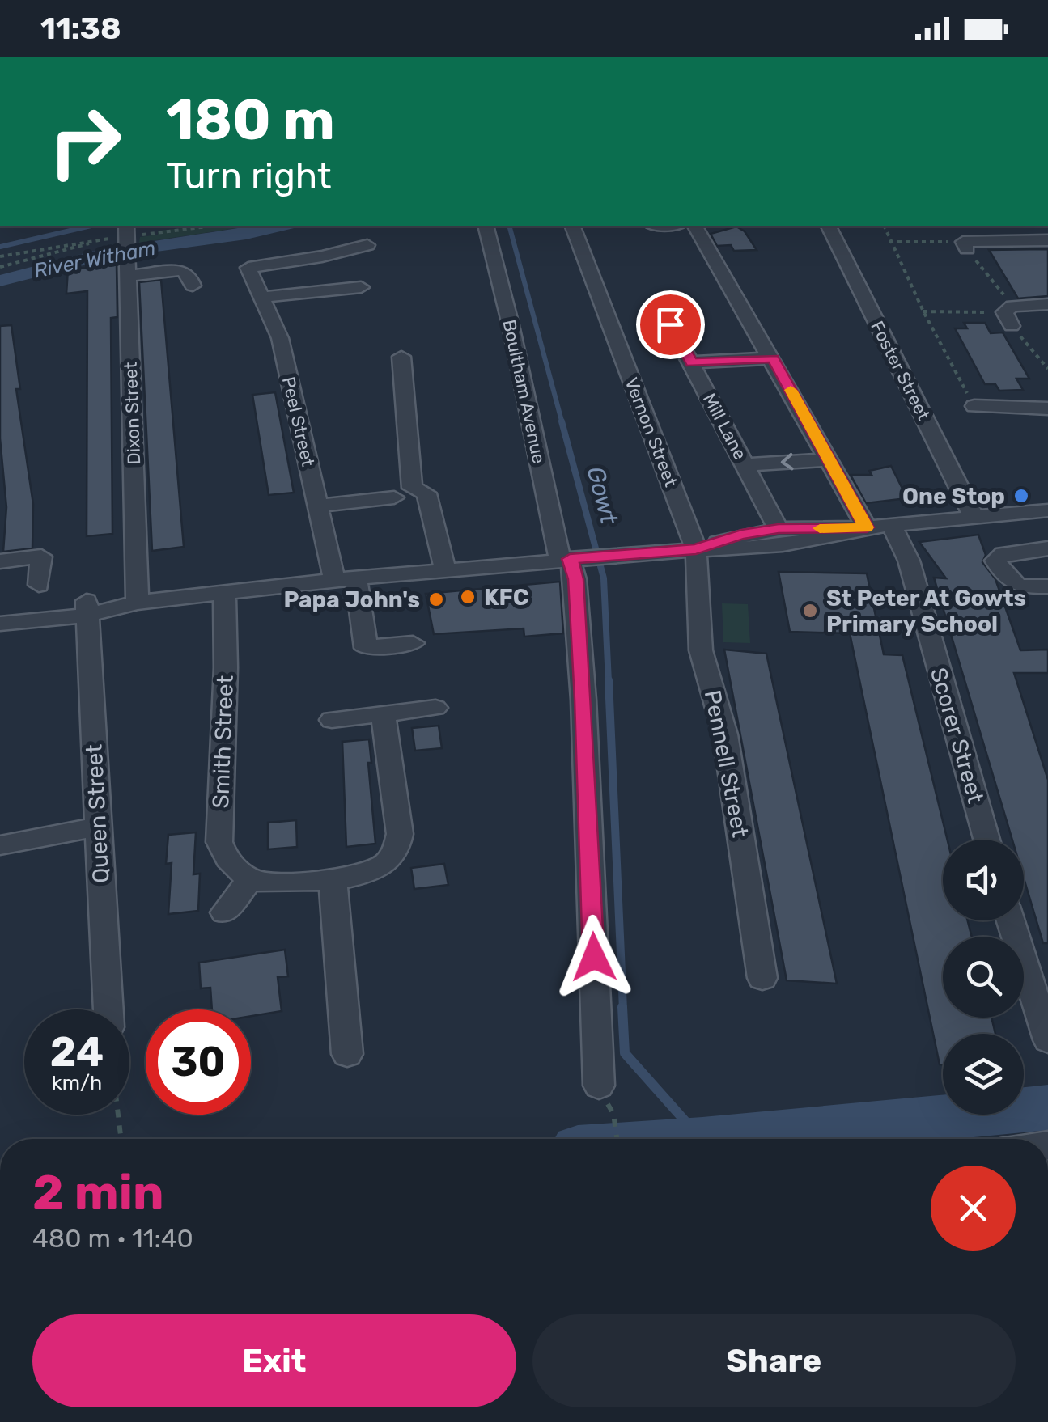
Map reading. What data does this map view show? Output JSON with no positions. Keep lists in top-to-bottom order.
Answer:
{
  "streets": {
    "street": [
      "Foster Street",
      "Boultham Avenue",
      "Dixon Street",
      "Peel Street",
      "Mill Lane",
      "Vernon Street",
      "Scorer Street",
      "Smith Street",
      "Pennell Street",
      "Queen Street"
    ]
  },
  "crossings": [
    ["Vernon Street", "Pennell Street"]
  ],
  "water": ["River Witham", "Gowt"],
  "places": [
    "One Stop",
    "KFC",
    "Papa John's",
    "St Peter At Gowts Primary School"
  ],
  "page": {
    "status": "11:38",
    "turn": ["180 m", "Turn right"],
    "speed": "24 km/h",
    "limit": "30",
    "heading": ["2 min", "480 m · 11:40"],
    "buttons": ["Exit", "Share"]
  }
}
